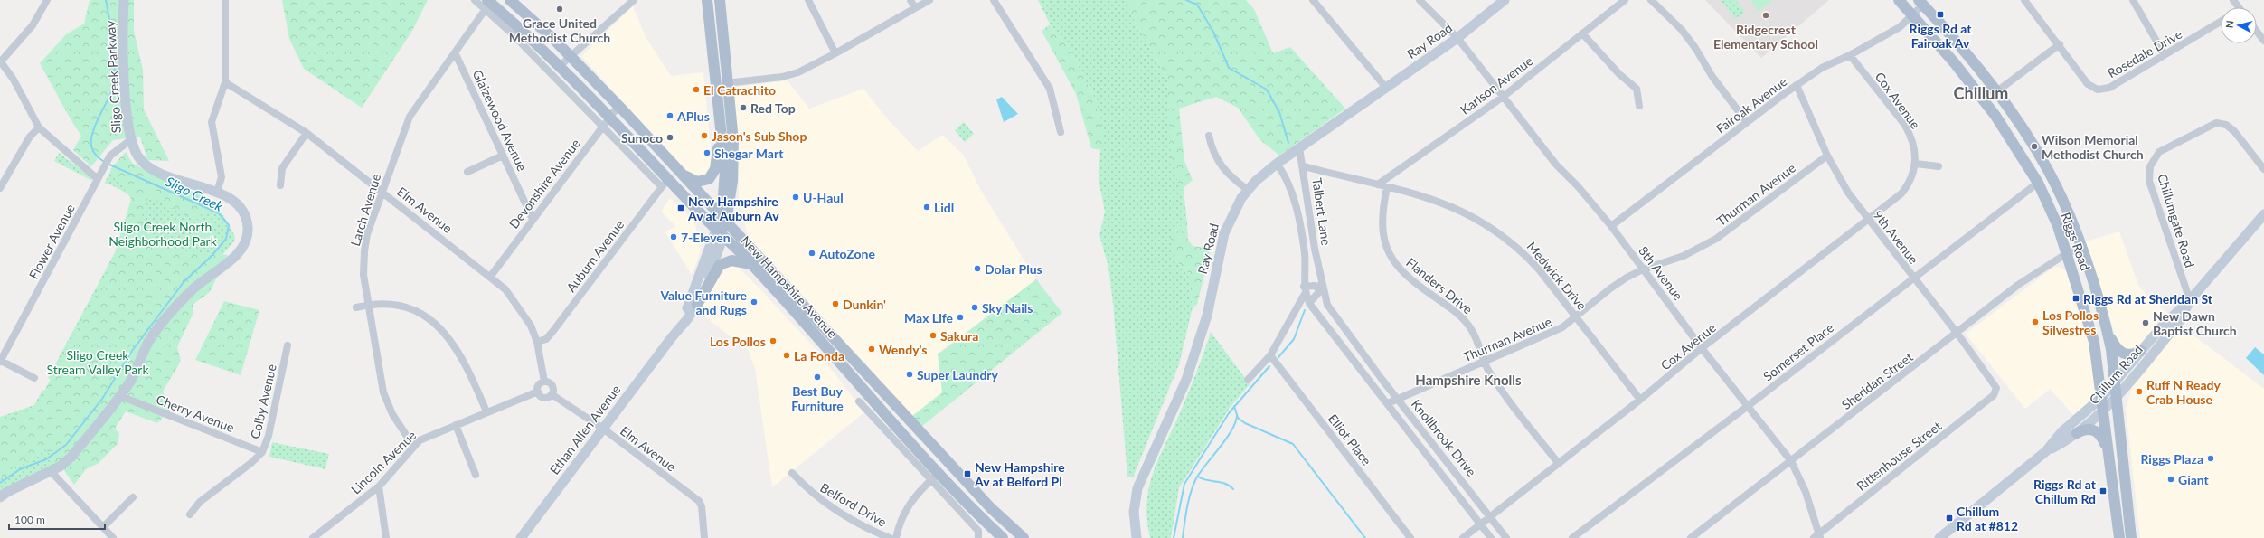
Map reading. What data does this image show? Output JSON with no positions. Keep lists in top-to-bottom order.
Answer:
{
  "streets": {
    "main road": ["Riggs Road", "New Hampshire Avenue"],
    "street": [
      "Ray Road",
      "Rosedale Drive",
      "Sligo Creek Parkway",
      "Karlson Avenue",
      "Cox Avenue",
      "Fairoak Avenue",
      "Glaizewood Avenue",
      "Devonshire Avenue",
      "Thurman Avenue",
      "Larch Avenue",
      "Elm Avenue",
      "Talbert Lane",
      "Chillumgate Road",
      "9th Avenue",
      "Flower Avenue",
      "Auburn Avenue",
      "8th Avenue",
      "Medwick Drive",
      "Flanders Drive",
      "Somerset Place",
      "Chillum Road",
      "Sheridan Street",
      "Colby Avenue",
      "Cherry Avenue",
      "Ethan Allen Avenue",
      "Knollbrook Drive",
      "Elliot Place",
      "Rittenhouse Street",
      "Lincoln Avenue",
      "Belford Drive"
    ]
  },
  "crossings": [
    ["Ray Road", "Talbert Lane"],
    ["Ray Road", "8th Avenue"],
    ["Sligo Creek Parkway", "Flower Avenue"],
    ["Sligo Creek Parkway", "Cherry Avenue"],
    ["Karlson Avenue", "8th Avenue"],
    ["Karlson Avenue", "Medwick Drive"],
    ["Cox Avenue", "Fairoak Avenue"],
    ["Cox Avenue", "9th Avenue"],
    ["Cox Avenue", "8th Avenue"],
    ["Cox Avenue", "Medwick Drive"],
    ["Cox Avenue", "Flanders Drive"],
    ["Cox Avenue", "Knollbrook Drive"],
    ["Fairoak Avenue", "9th Avenue"],
    ["Fairoak Avenue", "Riggs Road"],
    ["Fairoak Avenue", "8th Avenue"],
    ["Glaizewood Avenue", "Devonshire Avenue"],
    ["Glaizewood Avenue", "Larch Avenue"],
    ["Devonshire Avenue", "Elm Avenue"],
    ["Devonshire Avenue", "New Hampshire Avenue"],
    ["Thurman Avenue", "9th Avenue"],
    ["Thurman Avenue", "8th Avenue"],
    ["Thurman Avenue", "Medwick Drive"],
    ["Thurman Avenue", "Flanders Drive"],
    ["Thurman Avenue", "Knollbrook Drive"],
    ["Larch Avenue", "Elm Avenue"],
    ["Larch Avenue", "New Hampshire Avenue"],
    ["Larch Avenue", "Lincoln Avenue"],
    ["Elm Avenue", "Auburn Avenue"],
    ["Elm Avenue", "Ethan Allen Avenue"],
    ["Elm Avenue", "Lincoln Avenue"],
    ["Talbert Lane", "Medwick Drive"],
    ["Talbert Lane", "Knollbrook Drive"],
    ["Talbert Lane", "Elliot Place"],
    ["Chillumgate Road", "Chillum Road"],
    ["9th Avenue", "Somerset Place"],
    ["9th Avenue", "Sheridan Street"],
    ["9th Avenue", "Rittenhouse Street"],
    ["Riggs Road", "Somerset Place"],
    ["Riggs Road", "Chillum Road"],
    ["Riggs Road", "Sheridan Street"],
    ["Auburn Avenue", "New Hampshire Avenue"],
    ["8th Avenue", "Somerset Place"],
    ["8th Avenue", "Sheridan Street"],
    ["8th Avenue", "Rittenhouse Street"],
    ["Medwick Drive", "Flanders Drive"],
    ["New Hampshire Avenue", "Ethan Allen Avenue"],
    ["Colby Avenue", "Cherry Avenue"]
  ],
  "districts": ["Chillum", "Hampshire Knolls"],
  "water": ["Sligo Creek"],
  "parks": ["Sligo Creek North Neighborhood Park", "Sligo Creek Stream Valley Park"],
  "places": {
    "other": [
      "Grace United Methodist Church",
      "Ridgecrest Elementary School",
      "El Catrachito",
      "Red Top",
      "APlus",
      "Jason's Sub Shop",
      "Sunoco",
      "Wilson Memorial Methodist Church",
      "Shegar Mart",
      "U-Haul",
      "Lidl",
      "7-Eleven",
      "AutoZone",
      "Dolar Plus",
      "Value Furniture and Rugs",
      "Dunkin'",
      "Sky Nails",
      "Max Life",
      "Los Pollos Silvestres",
      "New Dawn Baptist Church",
      "Sakura",
      "Los Pollos",
      "Wendy's",
      "La Fonda",
      "Super Laundry",
      "Best Buy Furniture",
      "Ruff N Ready Crab House",
      "Riggs Plaza",
      "Giant"
    ],
    "transit": [
      "Riggs Rd at Fairoak Av",
      "New Hampshire Av at Auburn Av",
      "Riggs Rd at Sheridan St",
      "New Hampshire Av at Belford Pl",
      "Riggs Rd at Chillum Rd",
      "Chillum Rd at #812"
    ]
  },
  "scale_bar": "100 m",
  "north": "left"
}
